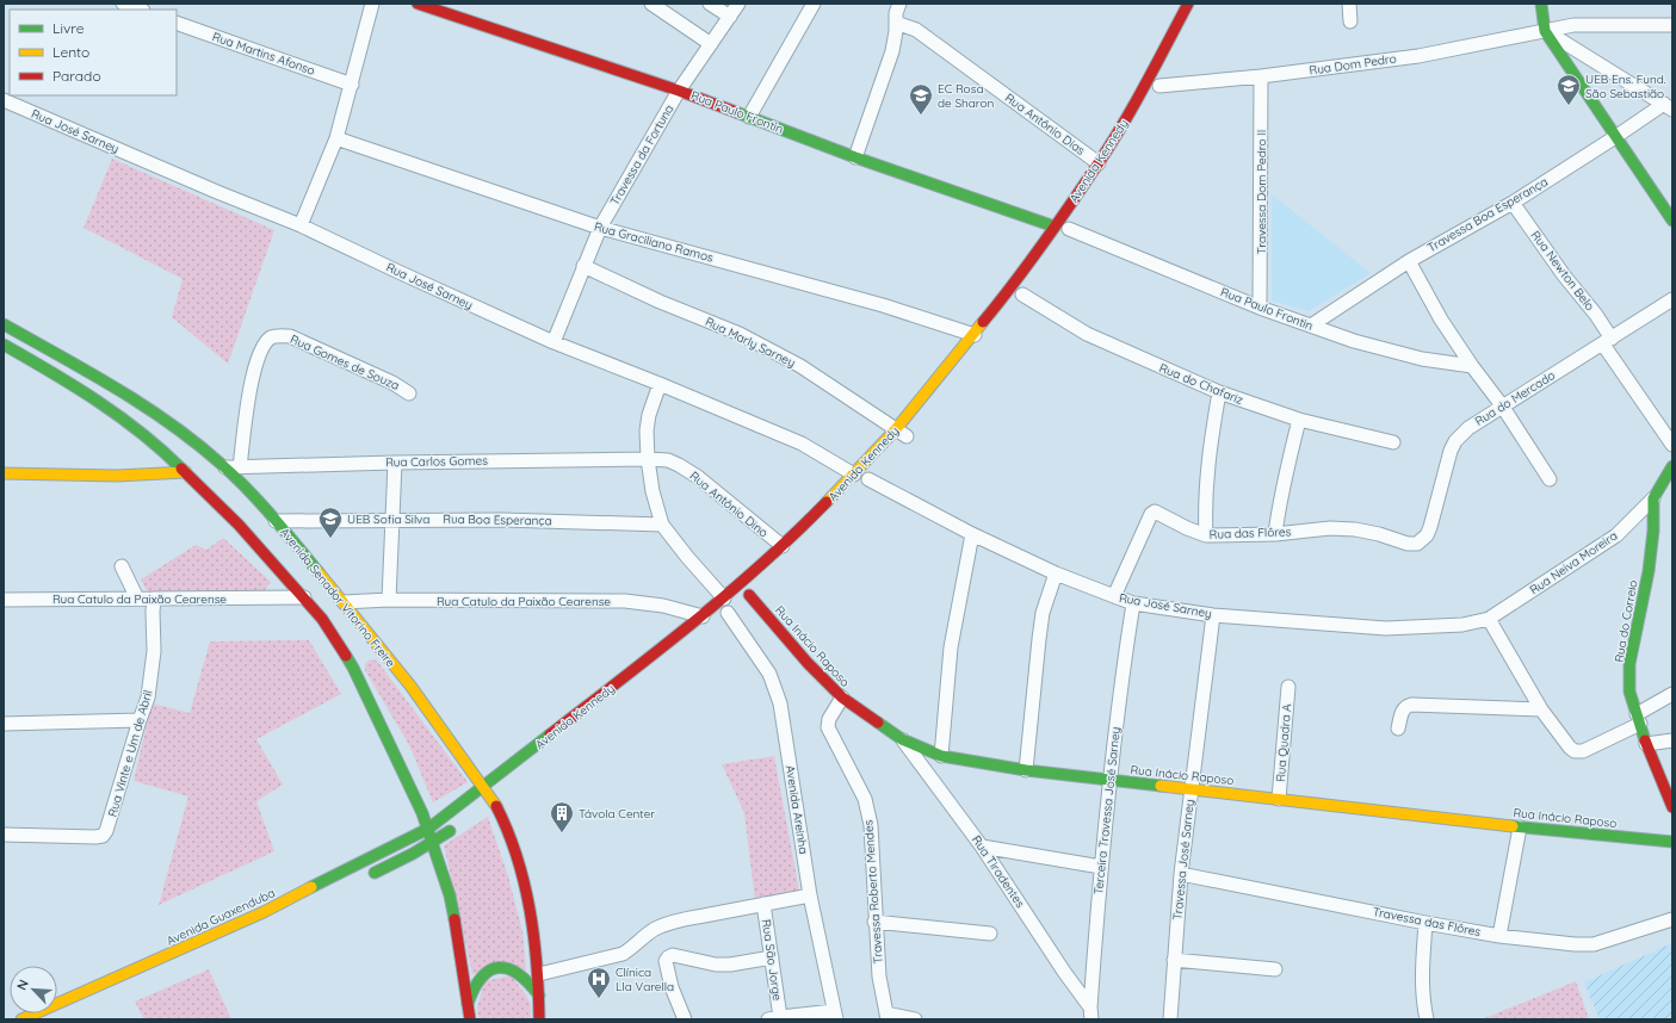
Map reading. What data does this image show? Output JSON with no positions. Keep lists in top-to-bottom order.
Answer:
{
  "streets": {
    "main road": [
      "Rua Paulo Frontin",
      "Avenida Kennedy",
      "Avenida Senador Vitorino Freire",
      "Rua do Correio",
      "Rua Inácio Raposo",
      "Avenida Guaxenduba"
    ],
    "street": [
      "Rua Martins Afonso",
      "Rua Dom Pedro",
      "Rua Antônio Dias",
      "Rua José Sarney",
      "Travessa da Fortuna",
      "Travessa Dom Pedro II",
      "Travessa Boa Esperança",
      "Rua Graciliano Ramos",
      "Rua Newton Belo",
      "Rua Marly Sarney",
      "Rua Gomes de Souza",
      "Rua do Chafariz",
      "Rua do Mercado",
      "Rua Carlos Gomes",
      "Rua Antônio Dino",
      "Rua Boa Esperança",
      "Rua das Flôres",
      "Rua Neiva Moreira",
      "Rua Catulo da Paixão Cearense",
      "Rua Quadra A",
      "Rua Vinte e Um de Abril",
      "Avenida Areinha",
      "Terceira Travessa José Sarney",
      "Travessa José Sarney",
      "Rua Tiradentes",
      "Travessa Roberto Mendes",
      "Travessa das Flôres",
      "Rua São Jorge"
    ]
  },
  "crossings": [
    ["Rua Dom Pedro", "Travessa Dom Pedro II"],
    ["Rua Paulo Frontin", "Travessa da Fortuna"],
    ["Rua Paulo Frontin", "Avenida Kennedy"],
    ["Rua Paulo Frontin", "Travessa Dom Pedro II"],
    ["Rua Paulo Frontin", "Travessa Boa Esperança"],
    ["Rua Antônio Dias", "Avenida Kennedy"],
    ["Rua José Sarney", "Travessa da Fortuna"],
    ["Rua José Sarney", "Avenida Kennedy"],
    ["Rua José Sarney", "Rua das Flôres"],
    ["Rua José Sarney", "Rua Neiva Moreira"],
    ["Rua José Sarney", "Terceira Travessa José Sarney"],
    ["Rua José Sarney", "Travessa José Sarney"],
    ["Travessa da Fortuna", "Rua Graciliano Ramos"],
    ["Travessa da Fortuna", "Rua Marly Sarney"],
    ["Avenida Kennedy", "Rua Graciliano Ramos"],
    ["Avenida Kennedy", "Rua Marly Sarney"],
    ["Avenida Kennedy", "Rua Antônio Dino"],
    ["Avenida Kennedy", "Avenida Senador Vitorino Freire"],
    ["Avenida Kennedy", "Rua Catulo da Paixão Cearense"],
    ["Avenida Kennedy", "Avenida Guaxenduba"],
    ["Travessa Boa Esperança", "Rua Newton Belo"],
    ["Rua Newton Belo", "Rua do Mercado"],
    ["Rua Gomes de Souza", "Rua Carlos Gomes"],
    ["Rua do Mercado", "Rua das Flôres"],
    ["Rua Carlos Gomes", "Rua Antônio Dino"],
    ["Rua Carlos Gomes", "Avenida Senador Vitorino Freire"],
    ["Rua Boa Esperança", "Avenida Senador Vitorino Freire"],
    ["Rua Neiva Moreira", "Rua do Correio"],
    ["Avenida Senador Vitorino Freire", "Rua Catulo da Paixão Cearense"],
    ["Avenida Senador Vitorino Freire", "Avenida Guaxenduba"],
    ["Rua Catulo da Paixão Cearense", "Rua Vinte e Um de Abril"],
    ["Rua Inácio Raposo", "Rua Quadra A"],
    ["Rua Inácio Raposo", "Avenida Areinha"],
    ["Rua Inácio Raposo", "Terceira Travessa José Sarney"],
    ["Rua Inácio Raposo", "Travessa José Sarney"],
    ["Rua Inácio Raposo", "Rua Tiradentes"],
    ["Rua Inácio Raposo", "Travessa Roberto Mendes"],
    ["Terceira Travessa José Sarney", "Rua Tiradentes"],
    ["Travessa José Sarney", "Travessa das Flôres"]
  ],
  "places": {
    "school or university": ["UEB Ens. Fund. São Sebastião", "EC Rosa de Sharon", "UEB Sofia Silva"],
    "building": ["Távola Center"],
    "hospital": ["Clínica LIa Varella"]
  },
  "legend": ["Livre", "Lento", "Parado"],
  "north": "top left"
}
